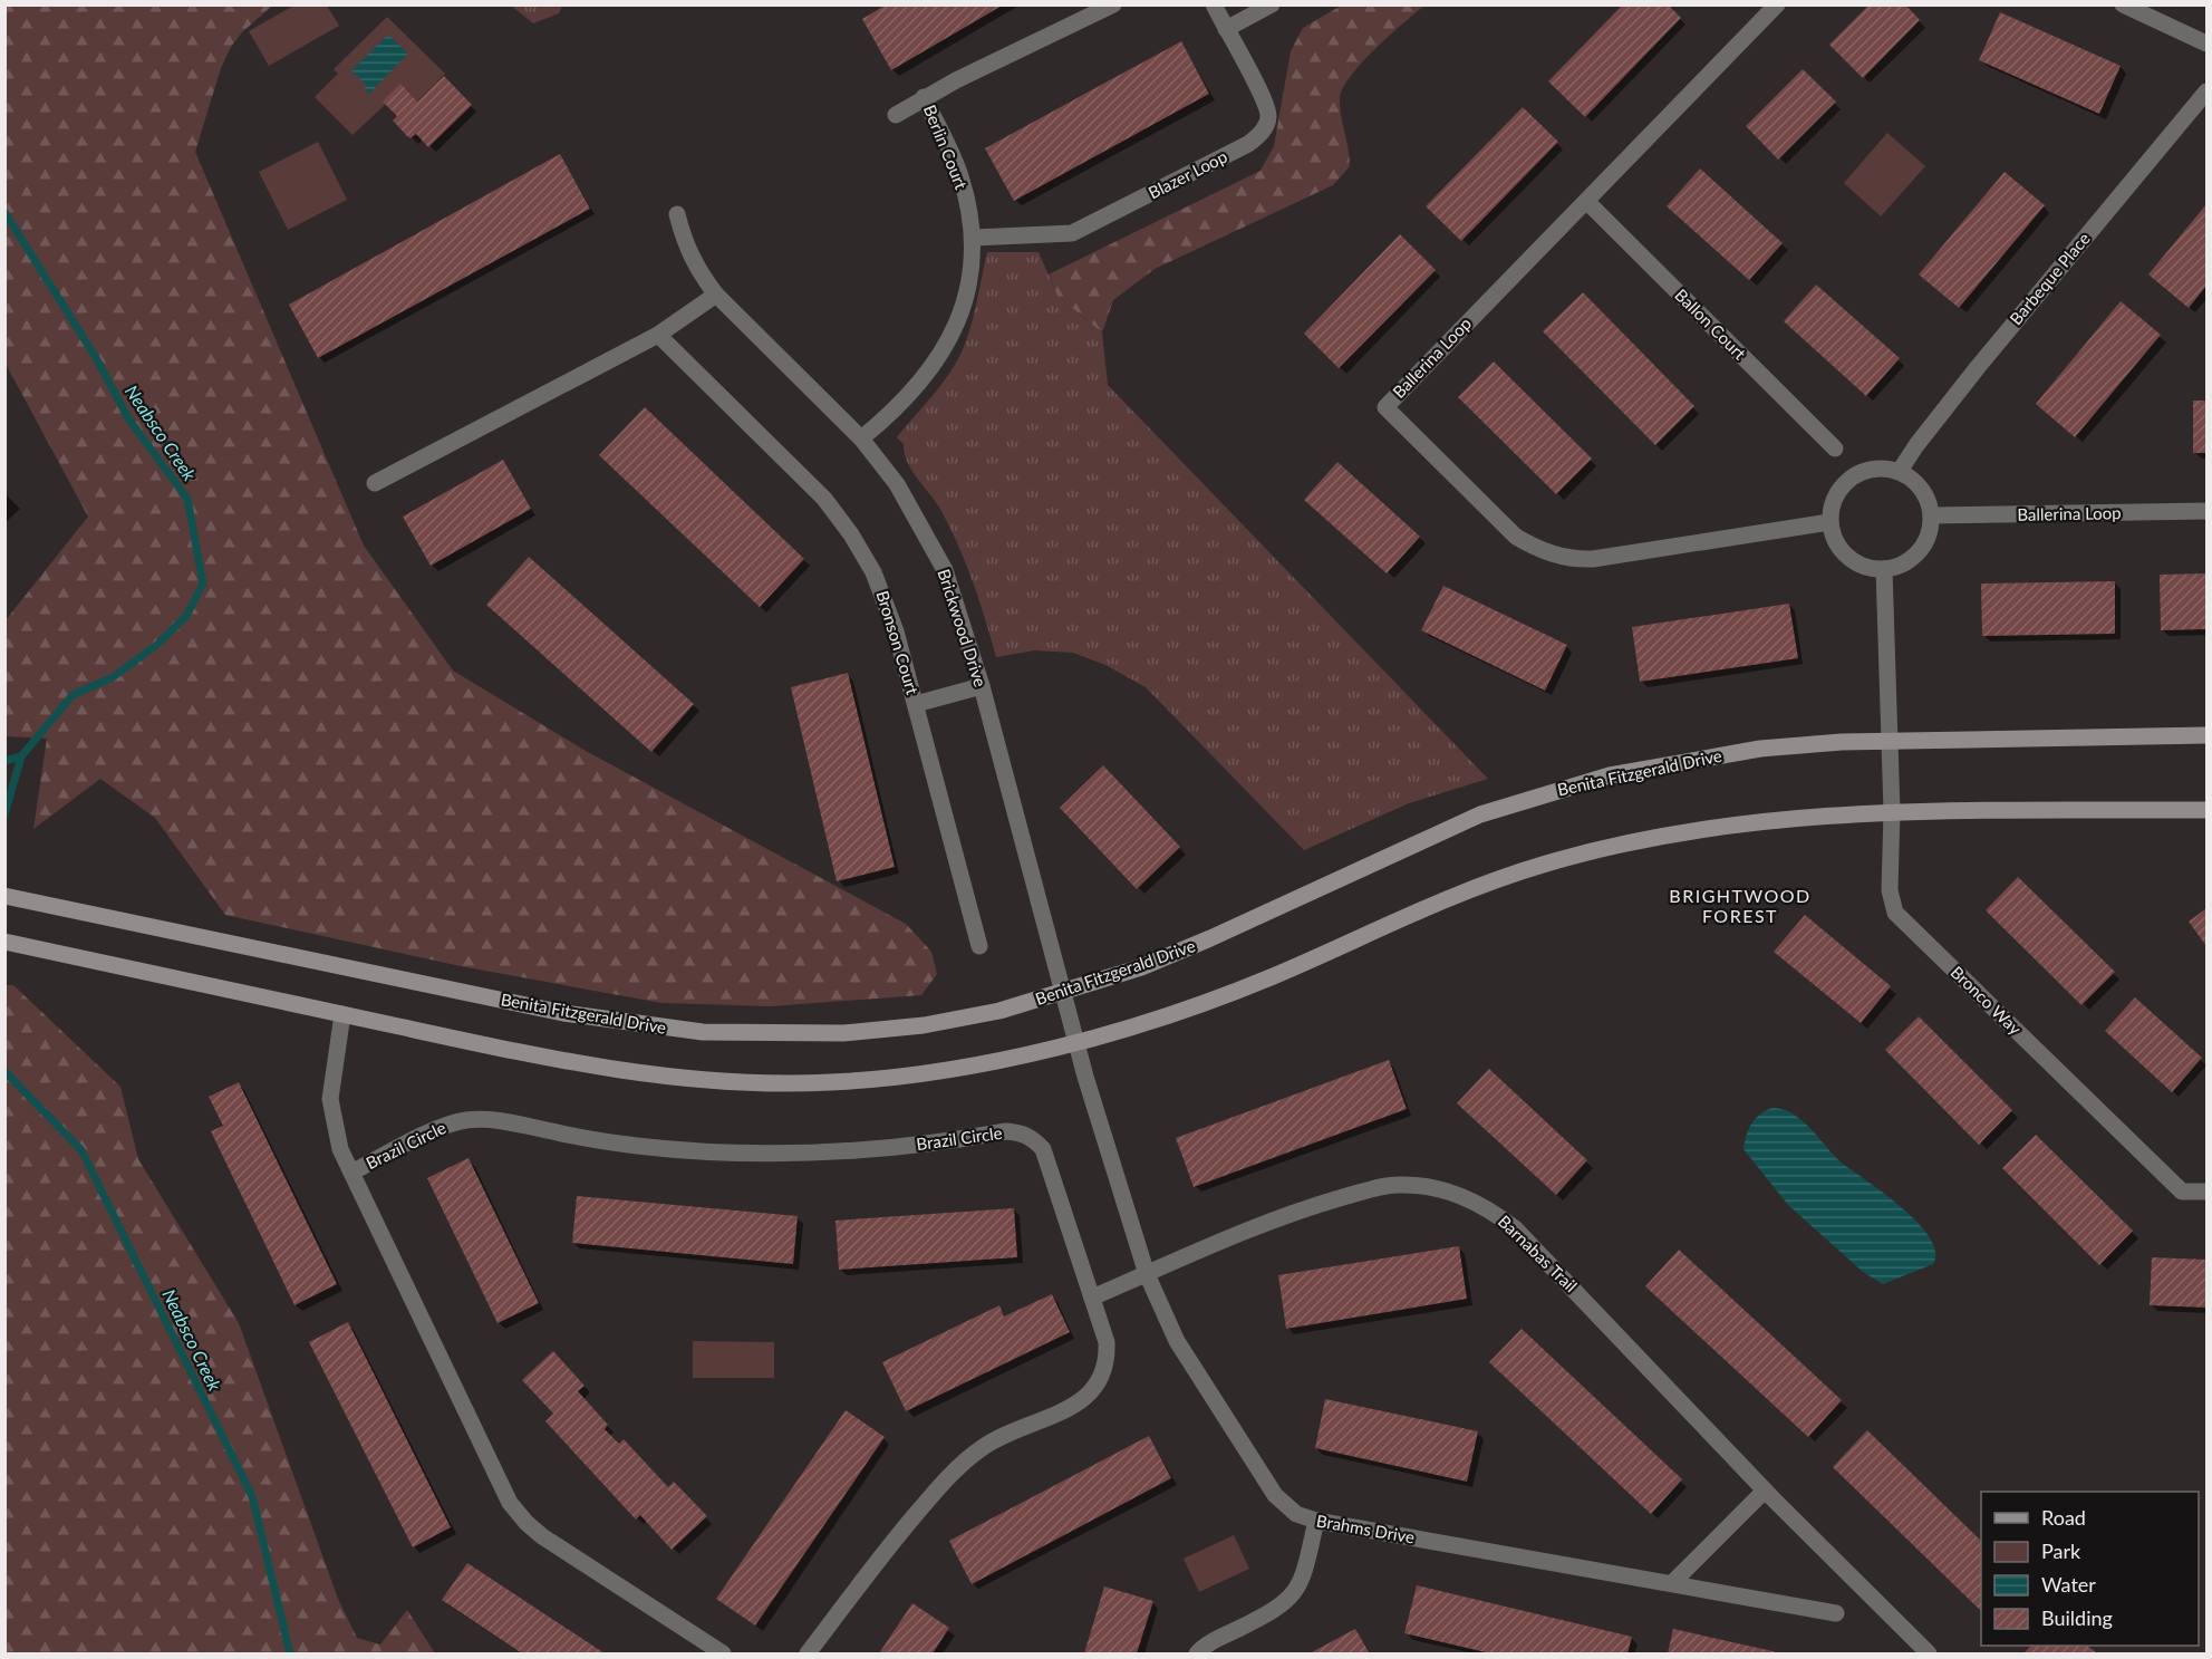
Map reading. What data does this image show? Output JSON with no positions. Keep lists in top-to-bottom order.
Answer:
{
  "streets": {
    "main road": ["Benita Fitzgerald Drive"],
    "street": [
      "Berlin Court",
      "Blazer Loop",
      "Barbeque Place",
      "Ballon Court",
      "Ballerina Loop",
      "Brickwood Drive",
      "Bronson Court",
      "Bronco Way",
      "Brazil Circle",
      "Barnabas Trail",
      "Brahms Drive"
    ]
  },
  "crossings": [
    ["Berlin Court", "Blazer Loop"],
    ["Berlin Court", "Brickwood Drive"],
    ["Barbeque Place", "Ballerina Loop"],
    ["Ballon Court", "Ballerina Loop"],
    ["Brickwood Drive", "Benita Fitzgerald Drive"],
    ["Brickwood Drive", "Brahms Drive"],
    ["Benita Fitzgerald Drive", "Bronco Way"],
    ["Brazil Circle", "Barnabas Trail"],
    ["Barnabas Trail", "Brahms Drive"]
  ],
  "districts": ["BRIGHTWOOD FOREST"],
  "water": ["Neabsco Creek"],
  "legend": [
    "Road",
    "Park",
    "Water",
    "Building"
  ]
}
